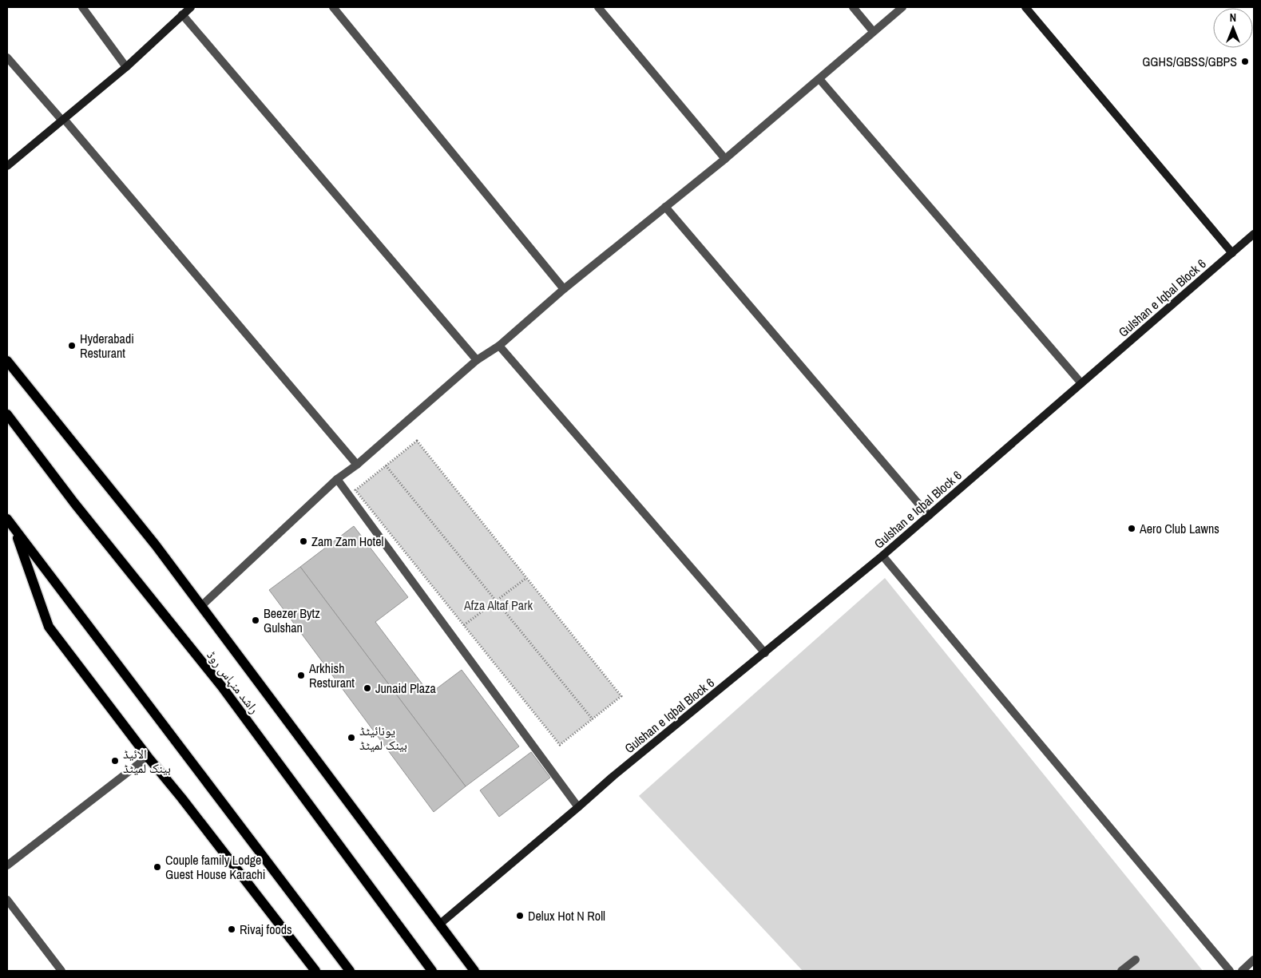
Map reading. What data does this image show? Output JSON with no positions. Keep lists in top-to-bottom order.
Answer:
{
  "streets": {
    "main road": ["راشد منہاس روڈ"],
    "street": ["Gulshan e Iqbal Block 6"]
  },
  "parks": ["Afza Altaf Park"],
  "places": [
    "GGHS/GBSS/GBPS",
    "Hyderabadi Resturant",
    "Aero Club Lawns",
    "Zam Zam Hotel",
    "Beezer Bytz Gulshan",
    "Arkhish Resturant",
    "Junaid Plaza",
    "یونائیٹڈ بینک لمیٹڈ",
    "الائیڈ بینک لمیٹڈ",
    "Couple family Lodge Guest House Karachi",
    "Delux Hot N Roll",
    "Rivaj foods"
  ],
  "north": "top"
}
